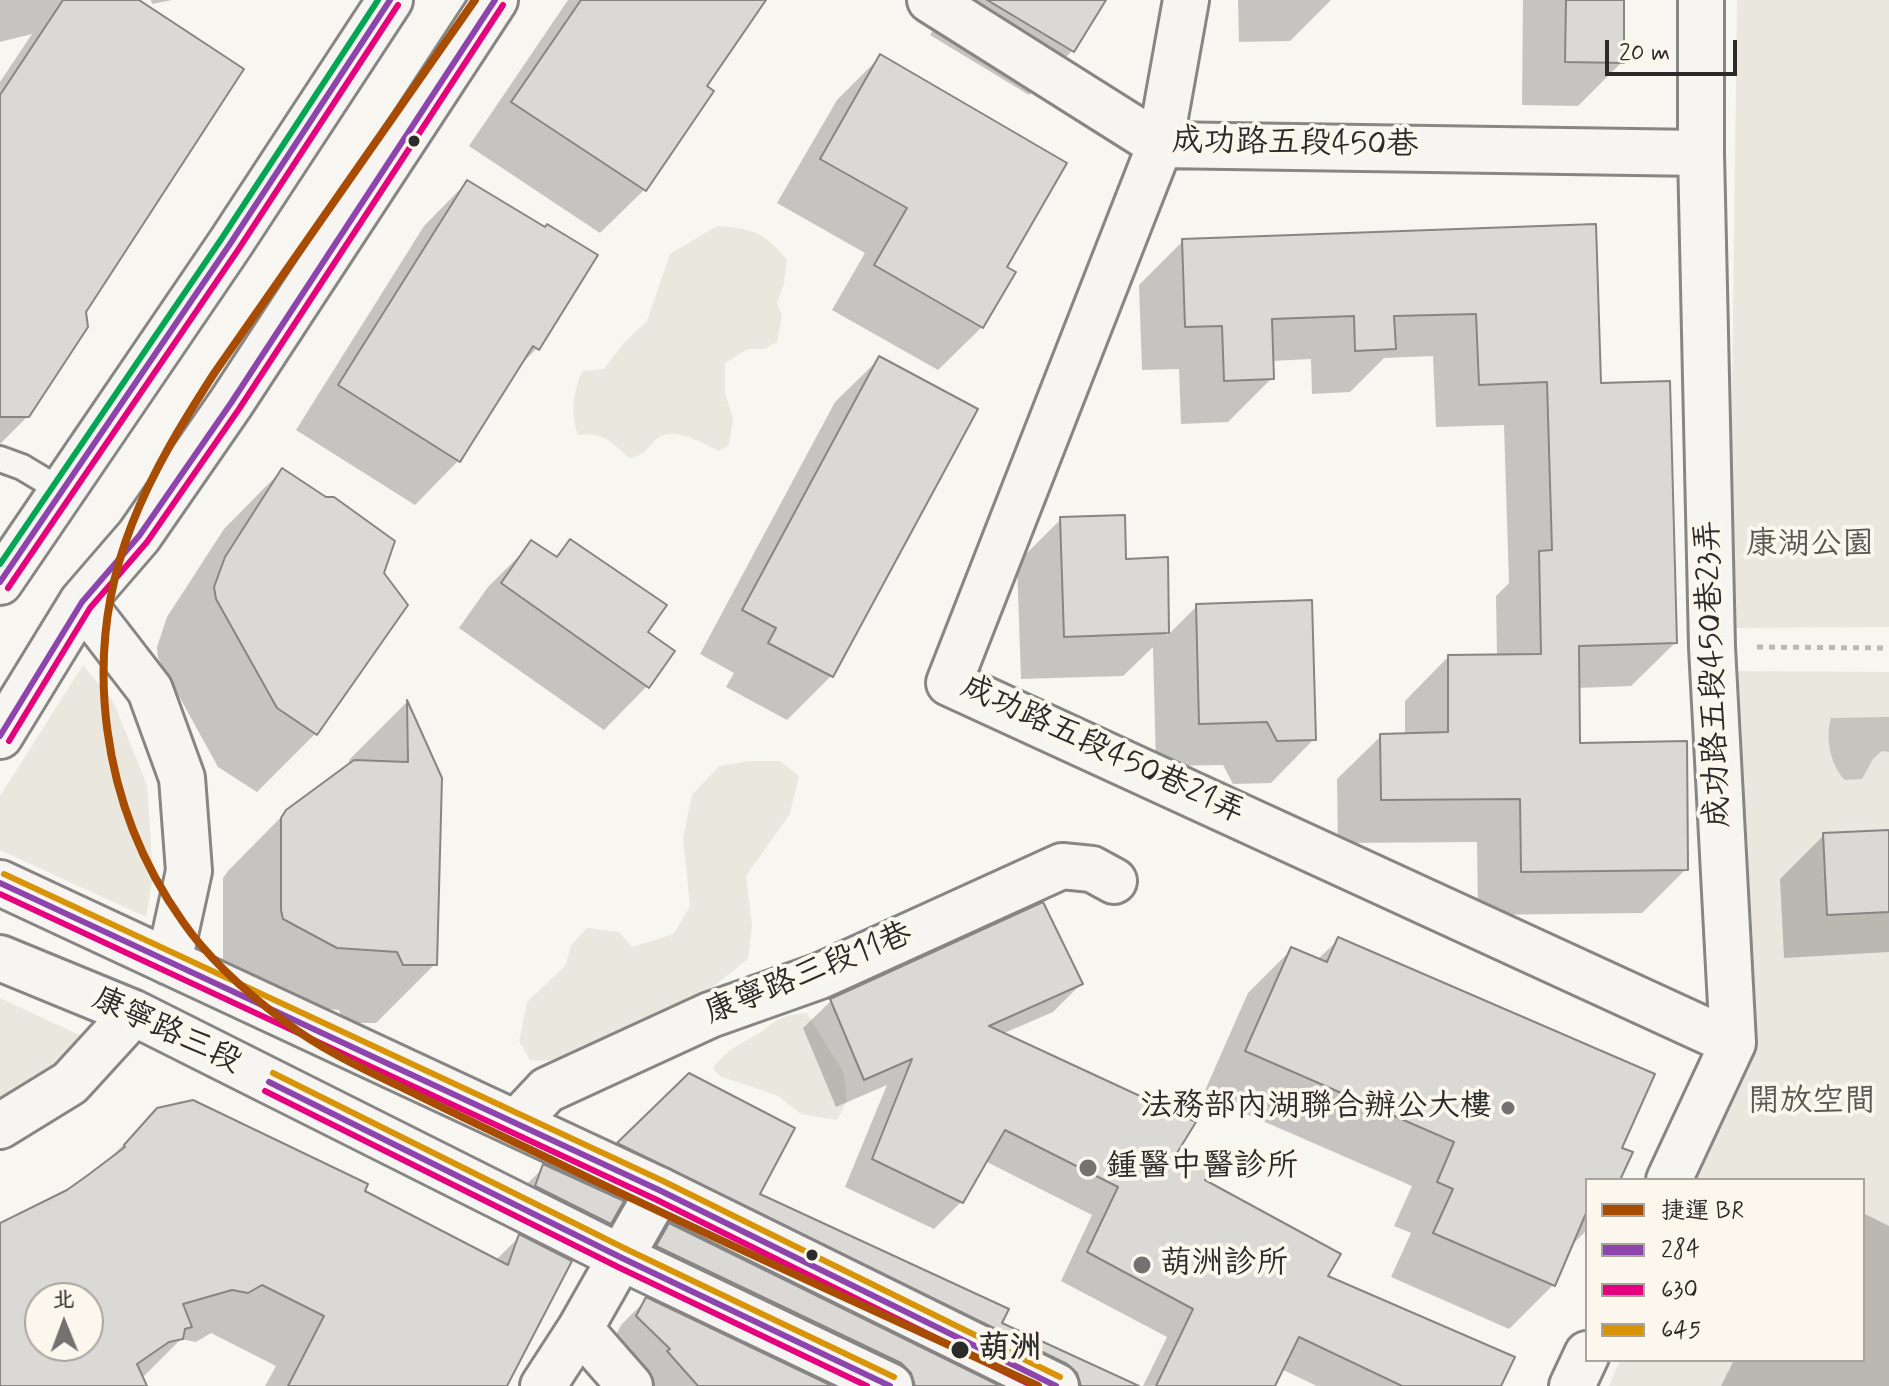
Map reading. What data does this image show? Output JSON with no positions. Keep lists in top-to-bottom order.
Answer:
{
  "streets": {
    "street": [
      "成功路五段450巷",
      "成功路五段450巷23弄",
      "成功路五段450巷21弄",
      "康寧路三段11巷",
      "康寧路三段"
    ]
  },
  "crossings": [
    ["成功路五段450巷", "成功路五段450巷23弄"],
    ["成功路五段450巷", "成功路五段450巷21弄"],
    ["成功路五段450巷23弄", "成功路五段450巷21弄"],
    ["康寧路三段11巷", "康寧路三段"]
  ],
  "parks": ["康湖公園", "開放空間"],
  "places": [
    "法務部內湖聯合辦公大樓",
    "鍾醫中醫診所",
    "葫洲診所",
    "葫洲"
  ],
  "lines": [
    "metro line BR",
    "transit line 284",
    "transit line 630",
    "transit line 645"
  ],
  "legend": [
    "捷運 BR",
    "284",
    "630",
    "645"
  ],
  "scale_bar": "20 m",
  "north": "top"
}
